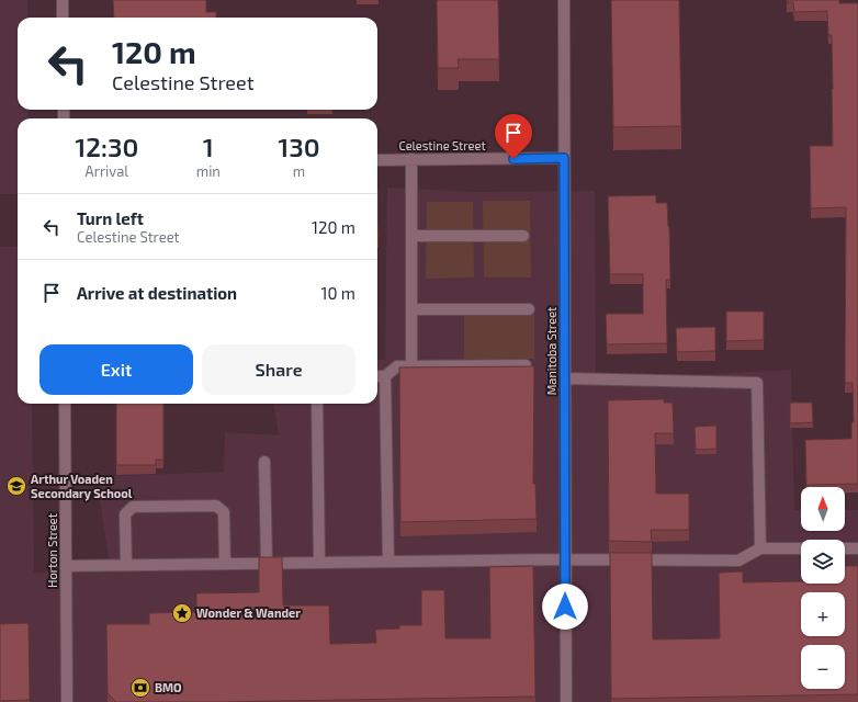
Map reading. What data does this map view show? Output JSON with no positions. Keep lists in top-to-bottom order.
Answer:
{
  "streets": {
    "street": ["Celestine Street", "Manitoba Street", "Horton Street"]
  },
  "crossings": [
    ["Celestine Street", "Manitoba Street"]
  ],
  "places": {
    "school or university": ["Arthur Voaden Secondary School"],
    "place": ["Wonder & Wander"],
    "bank": ["BMO"]
  },
  "north": "top",
  "page": {
    "turn": ["120 m", "Celestine Street"],
    "eta": [
      "12:30",
      "Arrival",
      "1",
      "min",
      "130",
      "m"
    ],
    "list": [
      {
        "name": "Turn left",
        "note": "Celestine Street",
        "value": "120 m"
      },
      {
        "name": "Arrive at destination",
        "value": "10 m"
      }
    ],
    "buttons": ["Exit", "Share"],
    "map_buttons": ["+", "−"]
  }
}
